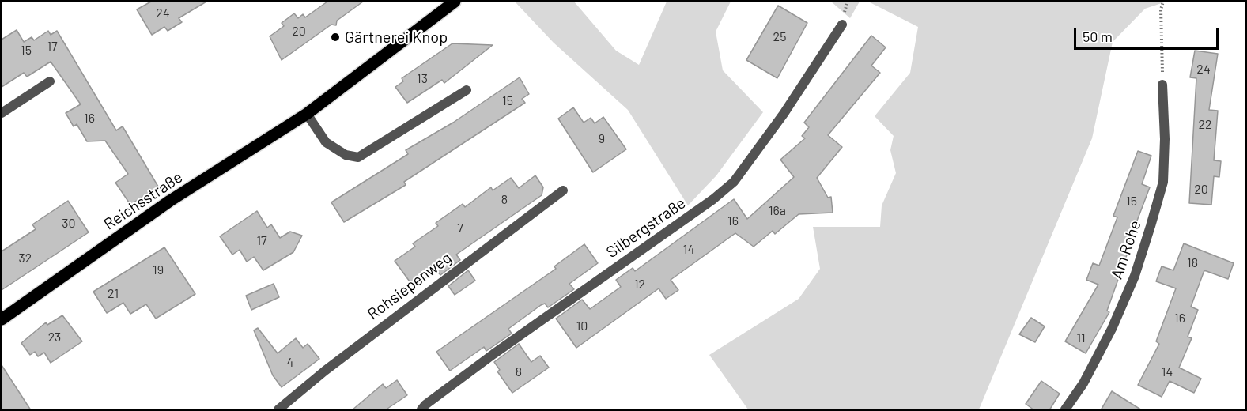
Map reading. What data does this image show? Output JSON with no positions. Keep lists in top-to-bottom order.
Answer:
{
  "streets": {
    "main road": ["Reichsstraße"],
    "street": ["Silbergstraße", "Am Rohe", "Rohsiepenweg"]
  },
  "places": ["Gärtnerei Knop"],
  "house_numbers": [
    "24",
    "20",
    "25",
    "17",
    "15",
    "24",
    "13",
    "15",
    "16",
    "22",
    "9",
    "20",
    "8",
    "15",
    "16a",
    "16",
    "30",
    "7",
    "17",
    "14",
    "32",
    "18",
    "19",
    "12",
    "21",
    "16",
    "10",
    "23",
    "11",
    "4",
    "8",
    "14"
  ],
  "scale_bar": "50 m"
}
